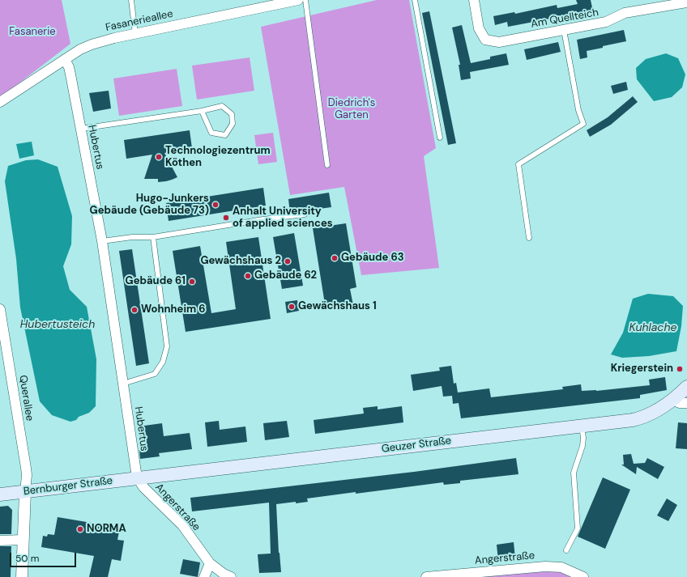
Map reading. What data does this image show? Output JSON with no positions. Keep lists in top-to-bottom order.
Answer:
{
  "streets": {
    "main road": ["Geuzer Straße", "Bernburger Straße"],
    "street": [
      "Am Quellteich",
      "Fasanerieallee",
      "Hubertus",
      "Querallee",
      "Angerstraße"
    ]
  },
  "crossings": [
    ["Fasanerieallee", "Hubertus"],
    ["Hubertus", "Geuzer Straße"],
    ["Hubertus", "Bernburger Straße"],
    ["Hubertus", "Angerstraße"],
    ["Querallee", "Bernburger Straße"],
    ["Geuzer Straße", "Bernburger Straße"],
    ["Geuzer Straße", "Angerstraße"],
    ["Bernburger Straße", "Angerstraße"]
  ],
  "water": ["Hubertusteich", "Kuhlache"],
  "parks": ["Fasanerie", "Diedrich's Garten"],
  "places": [
    "Technologiezentrum Köthen",
    "Hugo-Junkers Gebäude (Gebäude 73)",
    "Anhalt University of applied sciences",
    "Gebäude 63",
    "Gewächshaus 2",
    "Gebäude 62",
    "Gebäude 61",
    "Gewächshaus 1",
    "Wohnheim 6",
    "Kriegerstein",
    "NORMA"
  ],
  "scale_bar": "50 m"
}
